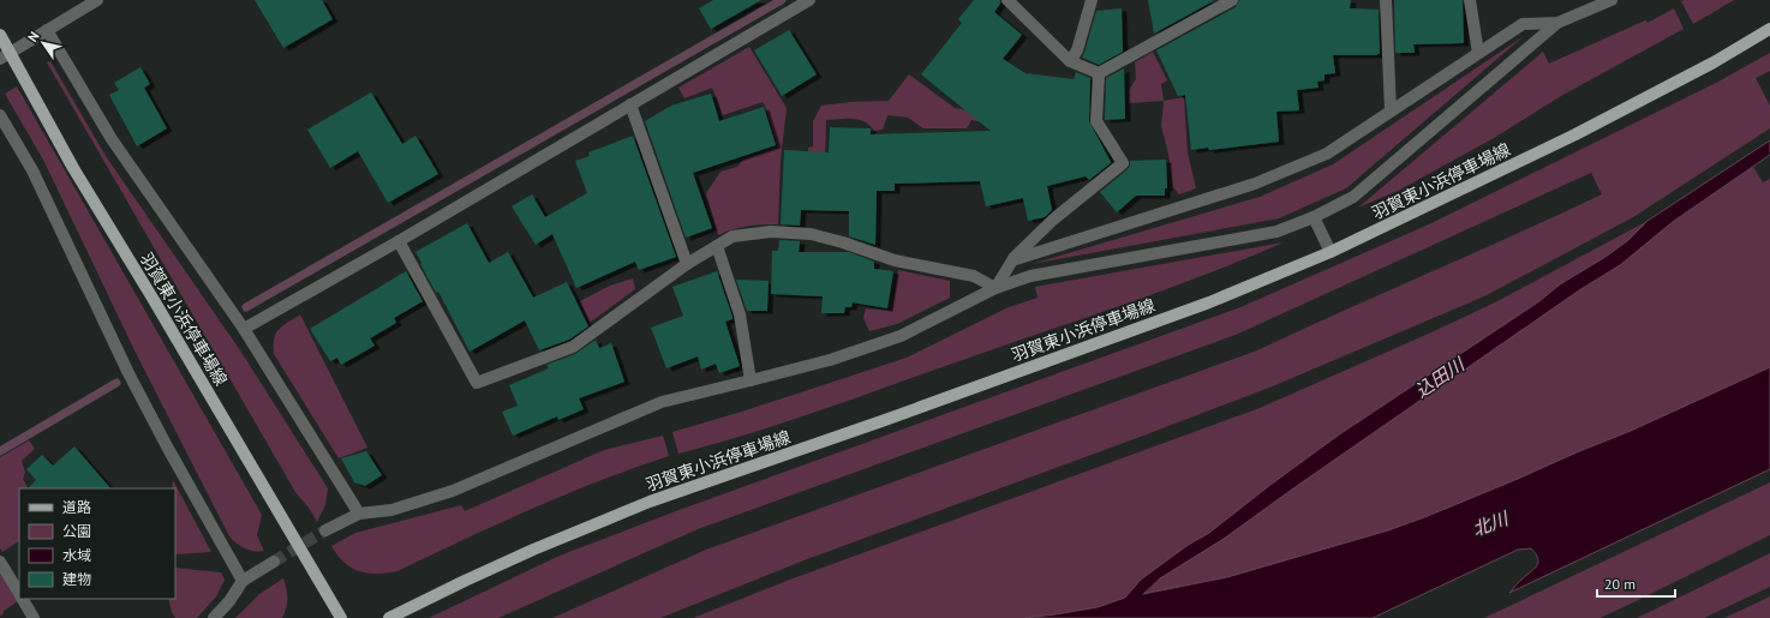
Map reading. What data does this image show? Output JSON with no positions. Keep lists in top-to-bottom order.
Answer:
{
  "streets": {
    "main road": ["羽賀東小浜停車場線"]
  },
  "water": ["込田川", "北川"],
  "legend": [
    "道路",
    "公園",
    "水域",
    "建物"
  ],
  "scale_bar": "20 m",
  "north": "top left"
}
